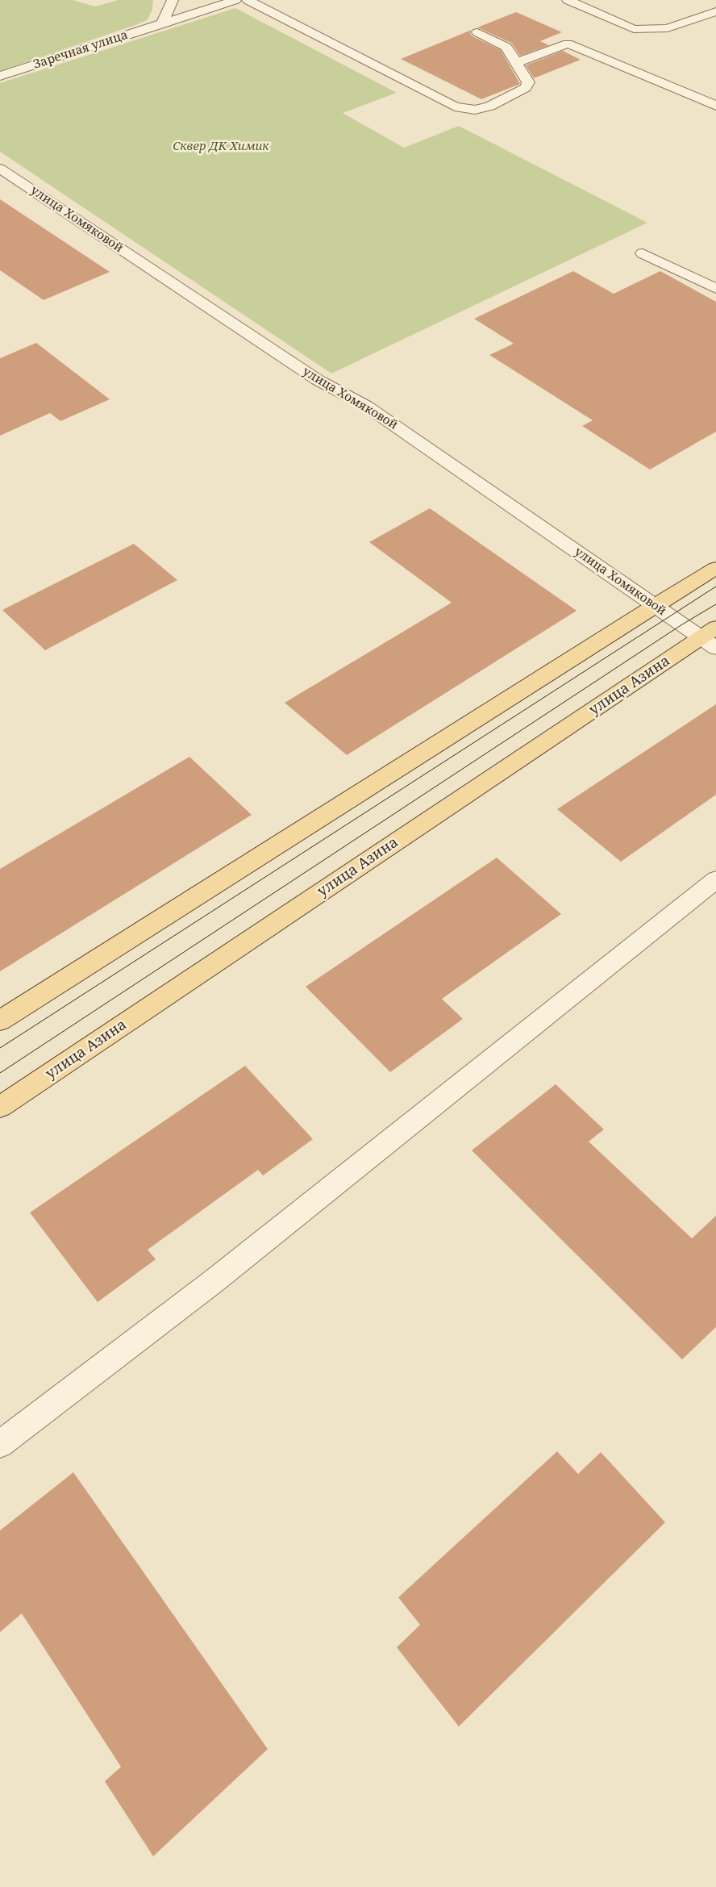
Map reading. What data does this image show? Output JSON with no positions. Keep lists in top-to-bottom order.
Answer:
{
  "streets": {
    "main road": ["улица Азина"],
    "street": ["Заречная улица", "улица Хомяковой"]
  },
  "crossings": [
    ["улица Хомяковой", "улица Азина"]
  ],
  "parks": ["Сквер ДК Химик"]
}
